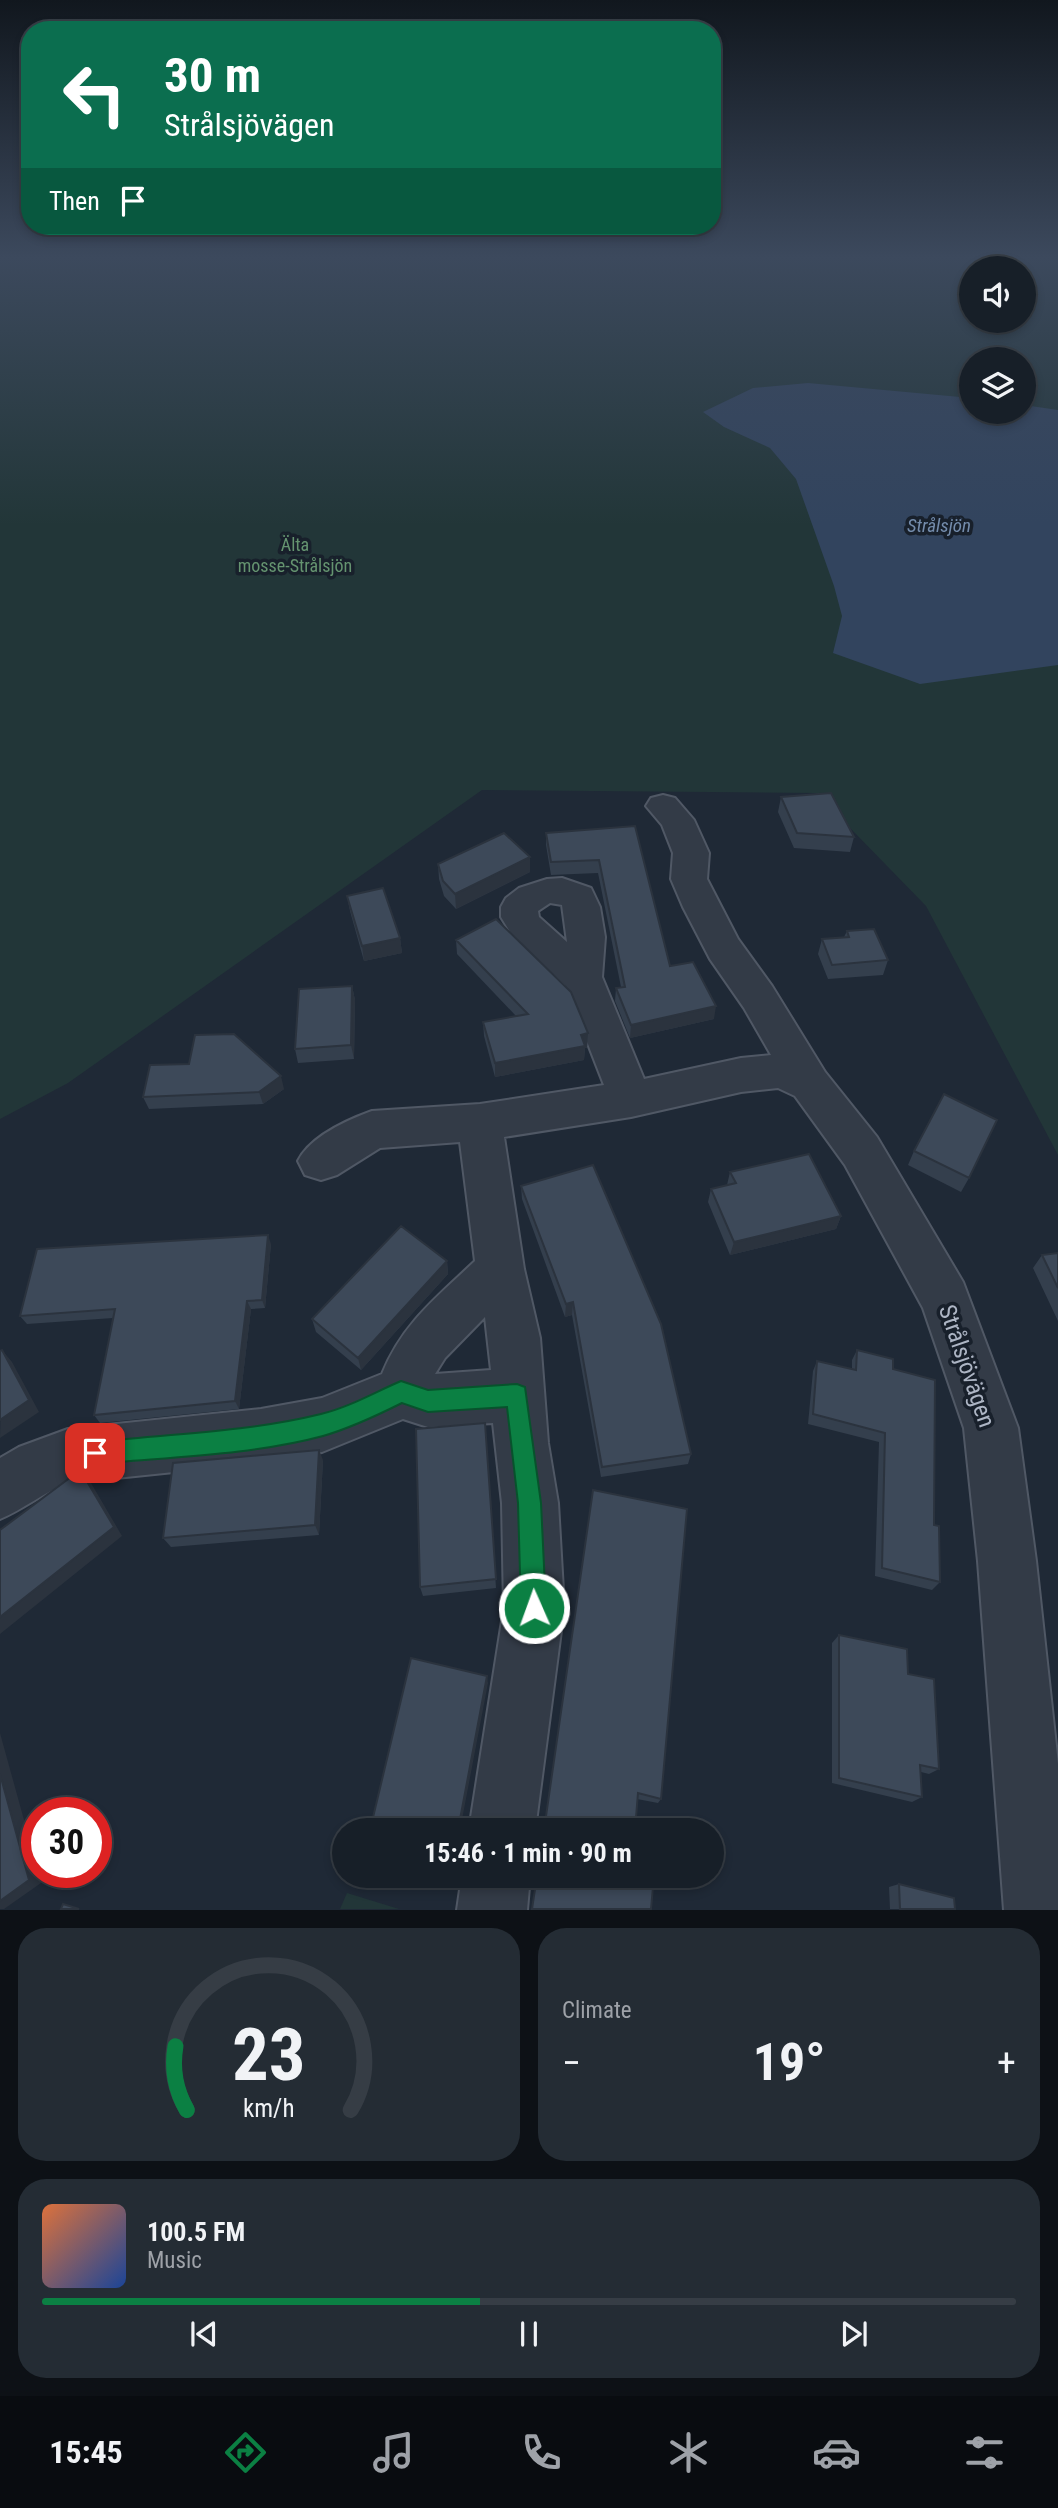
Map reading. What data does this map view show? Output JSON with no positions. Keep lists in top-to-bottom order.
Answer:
{
  "streets": {
    "street": ["Strålsjövägen"]
  },
  "water": ["Strålsjön"],
  "parks": ["Älta mosse-Strålsjön"],
  "page": {
    "turn": ["30 m", "Strålsjövägen"],
    "then": "Then",
    "limit": "30",
    "trip": "15:46 · 1 min · 90 m",
    "tile": "Climate",
    "heat": ["−", "19°", "+"],
    "song": ["100.5 FM", "Music"],
    "tabs": "15:45",
    "gauge": ["23", "km/h"]
  }
}
